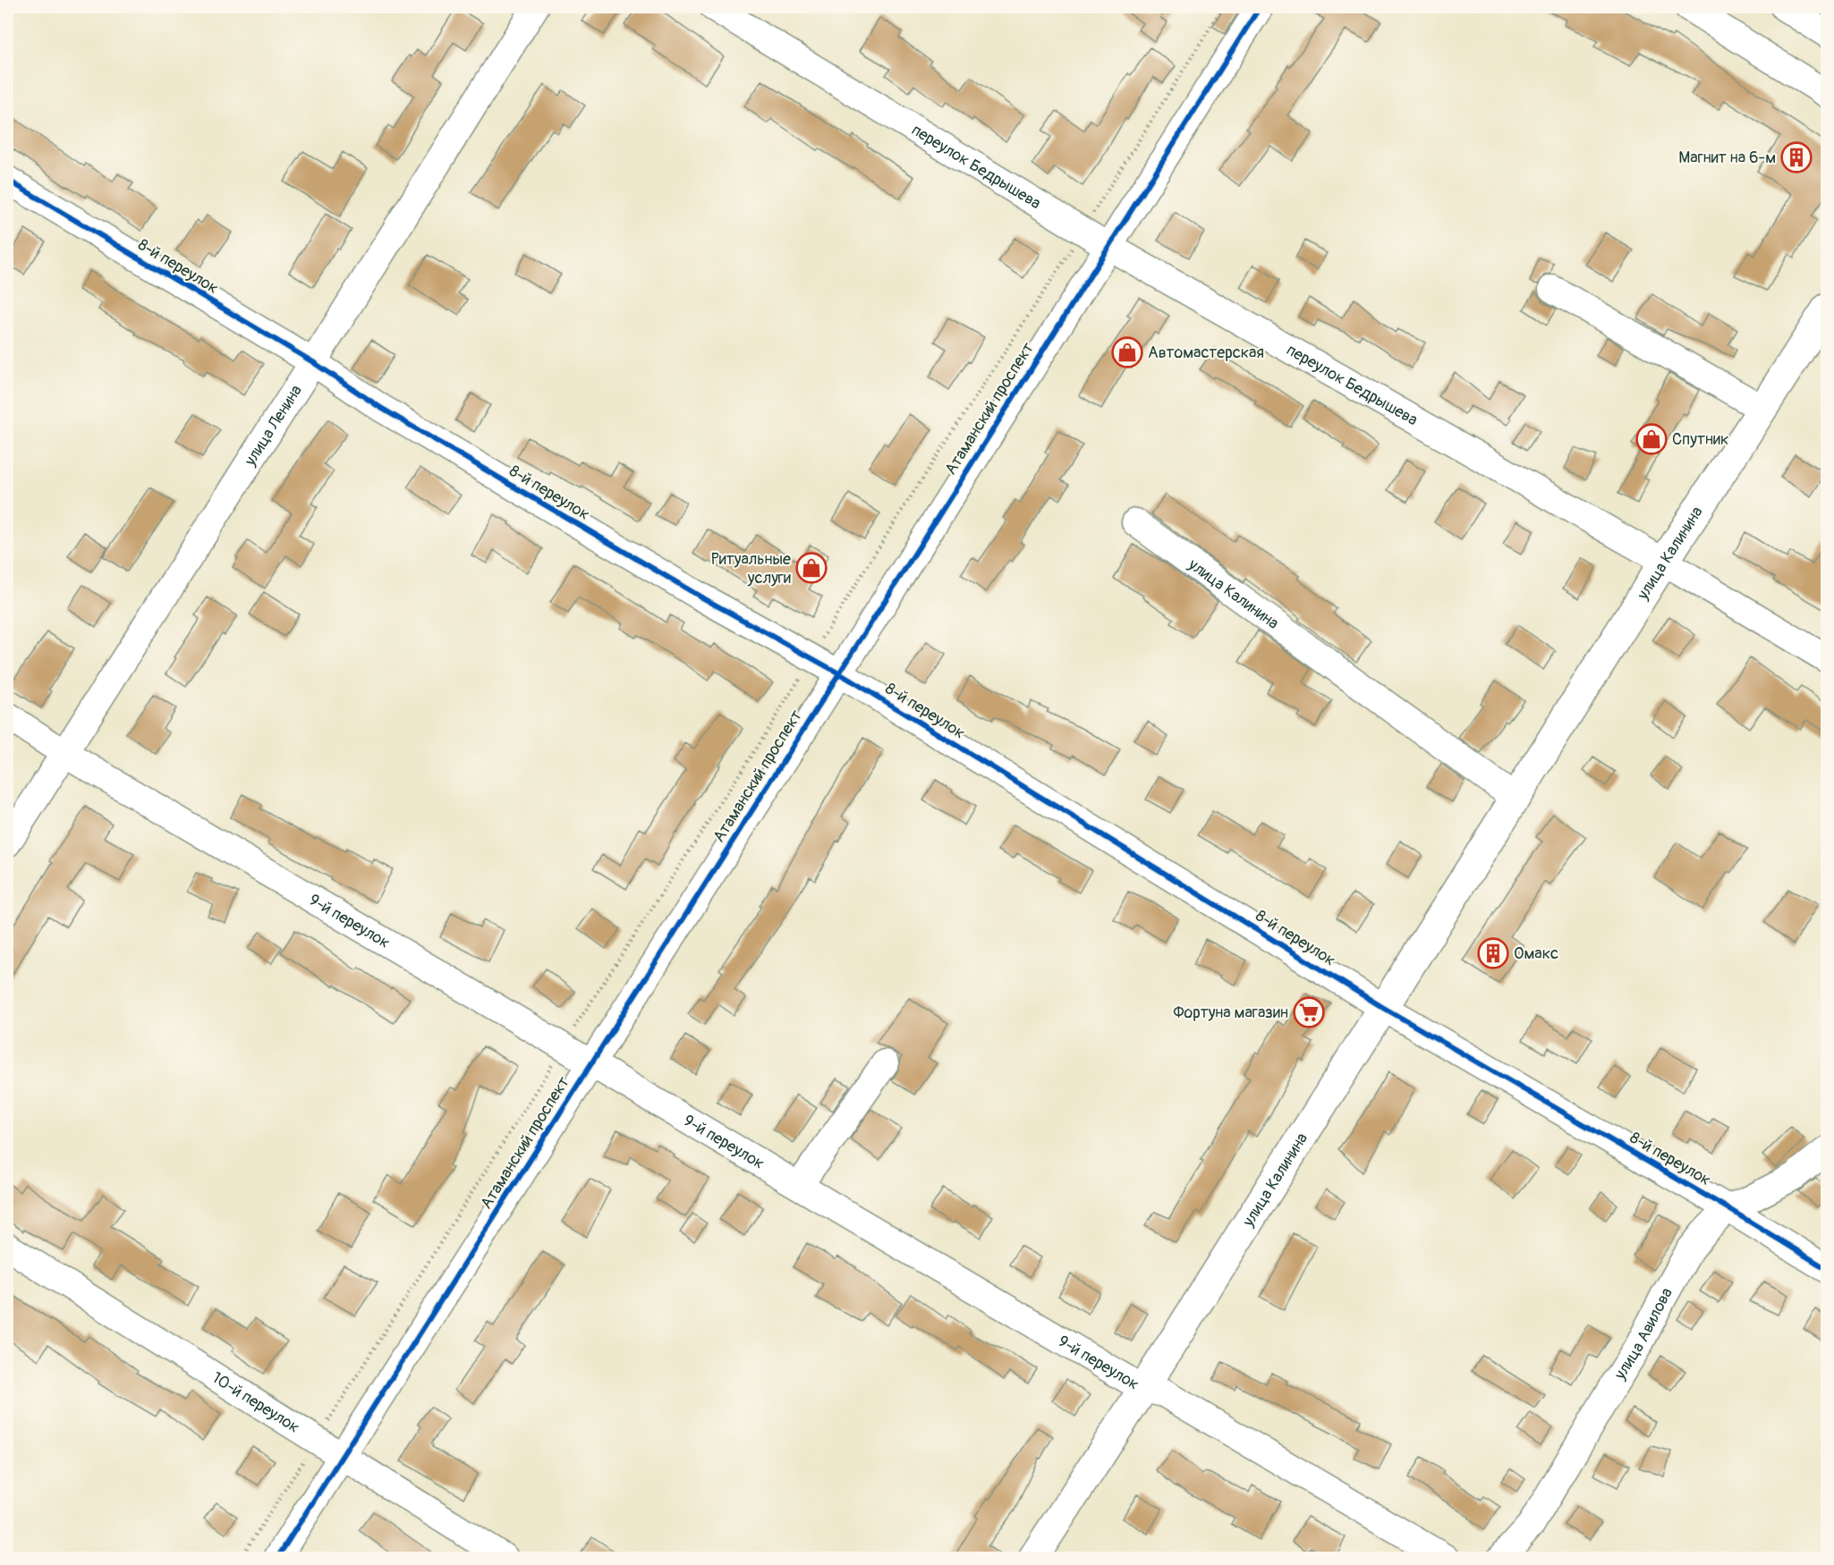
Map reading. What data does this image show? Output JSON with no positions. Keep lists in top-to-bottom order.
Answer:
{
  "streets": {
    "main road": ["улица Калинина"],
    "street": [
      "переулок Бедрышева",
      "8-й переулок",
      "Атаманский проспект",
      "улица Ленина",
      "9-й переулок",
      "улица Авилова",
      "10-й переулок"
    ]
  },
  "crossings": [
    ["переулок Бедрышева", "Атаманский проспект"],
    ["переулок Бедрышева", "улица Калинина"],
    ["8-й переулок", "Атаманский проспект"],
    ["8-й переулок", "улица Ленина"],
    ["8-й переулок", "улица Калинина"],
    ["8-й переулок", "улица Авилова"],
    ["Атаманский проспект", "9-й переулок"],
    ["Атаманский проспект", "10-й переулок"],
    ["улица Ленина", "9-й переулок"],
    ["улица Калинина", "9-й переулок"]
  ],
  "places": {
    "building": ["Магнит на 6-м", "Омакс"],
    "shop": ["Автомастерская", "Спутник", "Ритуальные услуги"],
    "supermarket": ["Фортуна магазин"]
  }
}
